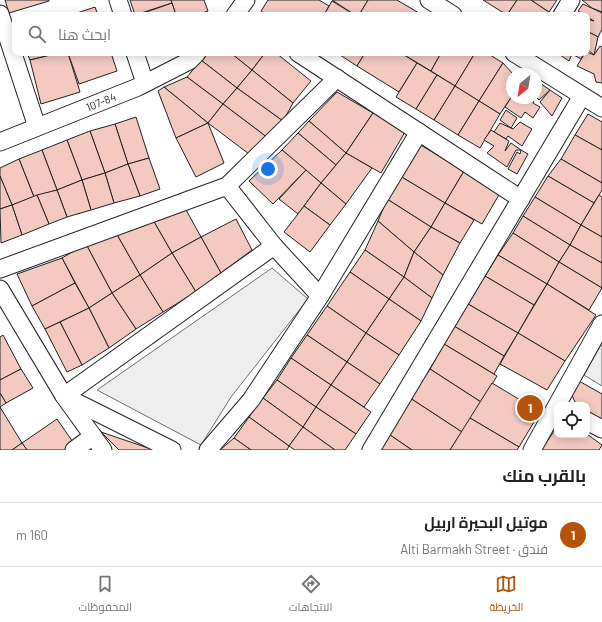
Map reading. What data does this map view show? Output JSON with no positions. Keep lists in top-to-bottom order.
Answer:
{
  "streets": {
    "street": ["107-84"]
  },
  "north": "bottom left",
  "page": {
    "search": "ابحث هنا",
    "pins": "1",
    "heading": "بالقرب منك",
    "list": [
      {
        "mark": "1",
        "name": "موتيل البحيرة اربيل",
        "note": "فندق · Alti Barmakh Street",
        "value": "160 m"
      }
    ],
    "nav": ["الخريطة", "الاتجاهات", "المحفوظات"]
  }
}
